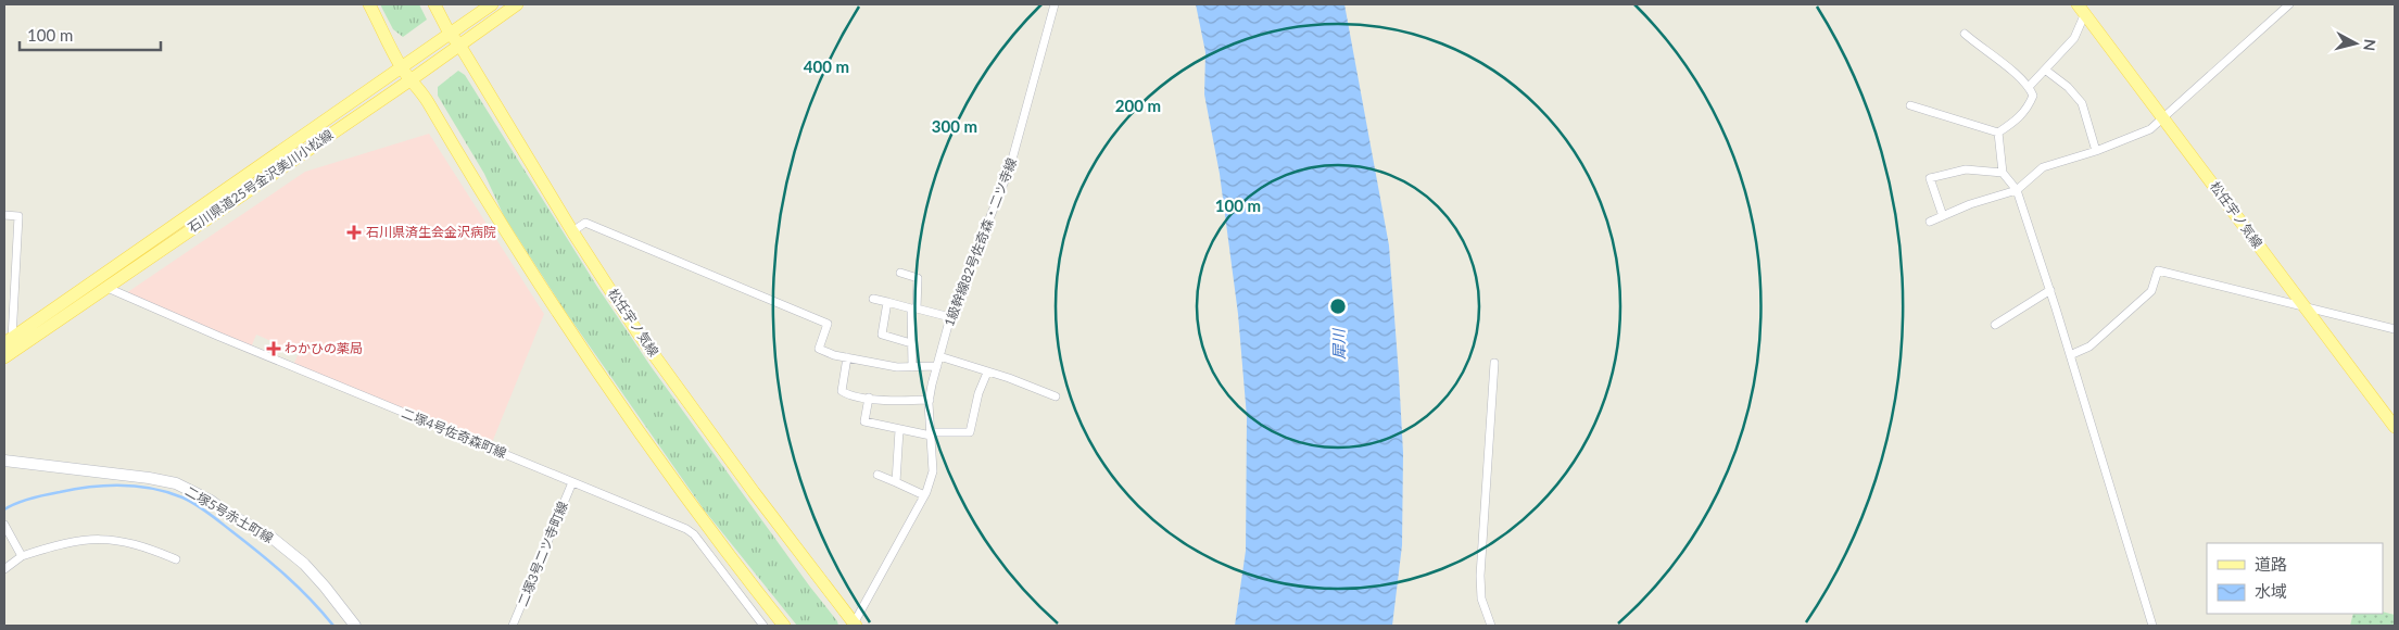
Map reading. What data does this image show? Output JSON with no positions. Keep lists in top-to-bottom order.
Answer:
{
  "streets": {
    "main road": ["石川県道25号金沢美川小松線", "松任宇ノ気線"],
    "street": [
      "1級幹線82号佐奇森・二ツ寺線",
      "二塚4号佐奇森町線",
      "二塚5号赤土町線",
      "二塚3号二ツ寺町線"
    ]
  },
  "crossings": [
    ["石川県道25号金沢美川小松線", "松任宇ノ気線"],
    ["石川県道25号金沢美川小松線", "二塚4号佐奇森町線"],
    ["松任宇ノ気線", "1級幹線82号佐奇森・二ツ寺線"],
    ["二塚4号佐奇森町線", "二塚3号二ツ寺町線"]
  ],
  "water": ["犀川"],
  "places": {
    "health": ["石川県済生会金沢病院", "わかひの薬局"]
  },
  "legend": ["道路", "水域"],
  "scale_bar": "100 m",
  "north": "right",
  "rings": [
    "400 m",
    "200 m",
    "300 m",
    "100 m"
  ]
}
